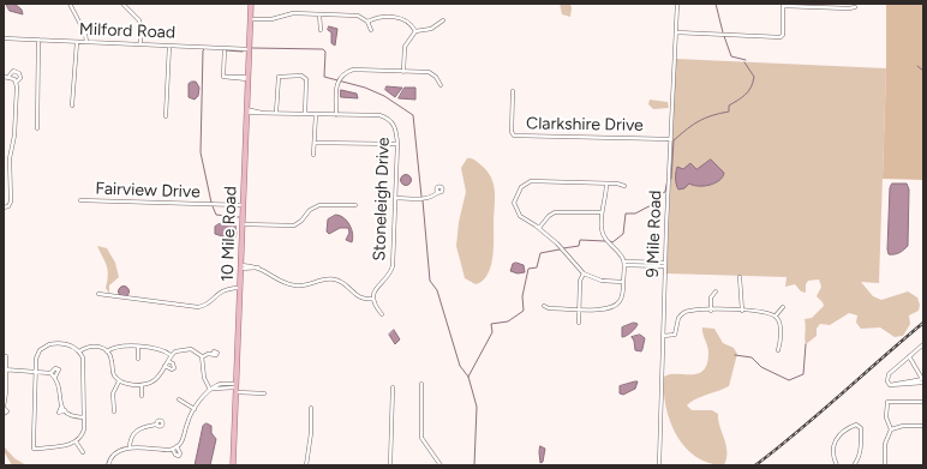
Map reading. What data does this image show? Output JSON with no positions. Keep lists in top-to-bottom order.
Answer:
{
  "streets": {
    "main road": ["10 Mile Road"],
    "street": [
      "Milford Road",
      "Clarkshire Drive",
      "Fairview Drive",
      "Stoneleigh Drive",
      "9 Mile Road"
    ]
  },
  "crossings": [
    ["Milford Road", "10 Mile Road"],
    ["Clarkshire Drive", "9 Mile Road"],
    ["Fairview Drive", "10 Mile Road"],
    ["Stoneleigh Drive", "10 Mile Road"]
  ]
}
